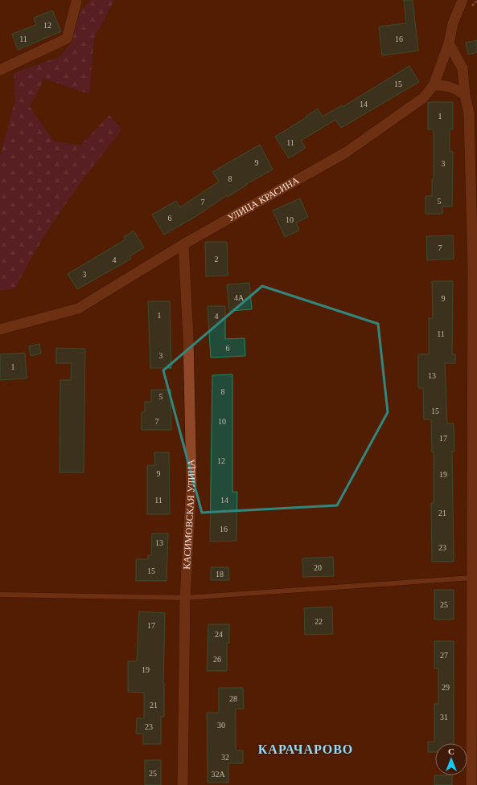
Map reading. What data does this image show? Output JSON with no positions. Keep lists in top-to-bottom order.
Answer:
{
  "streets": {
    "street": ["УЛИЦА КРАСИНА", "КАСИМОВСКАЯ УЛИЦА"]
  },
  "crossings": [
    ["УЛИЦА КРАСИНА", "КАСИМОВСКАЯ УЛИЦА"]
  ],
  "districts": ["КАРАЧАРОВО"],
  "house_numbers": [
    "12",
    "11",
    "16",
    "15",
    "14",
    "1",
    "11",
    "9",
    "3",
    "8",
    "5",
    "7",
    "6",
    "10",
    "7",
    "2",
    "4",
    "3",
    "4А",
    "9",
    "1",
    "4",
    "11",
    "6",
    "3",
    "1",
    "13",
    "8",
    "5",
    "15",
    "7",
    "10",
    "17",
    "12",
    "9",
    "19",
    "11",
    "14",
    "21",
    "16",
    "13",
    "23",
    "20",
    "15",
    "18",
    "25",
    "22",
    "17",
    "24",
    "27",
    "26",
    "19",
    "29",
    "28",
    "21",
    "31",
    "30",
    "23",
    "32",
    "25",
    "32А"
  ],
  "north": "top"
}
